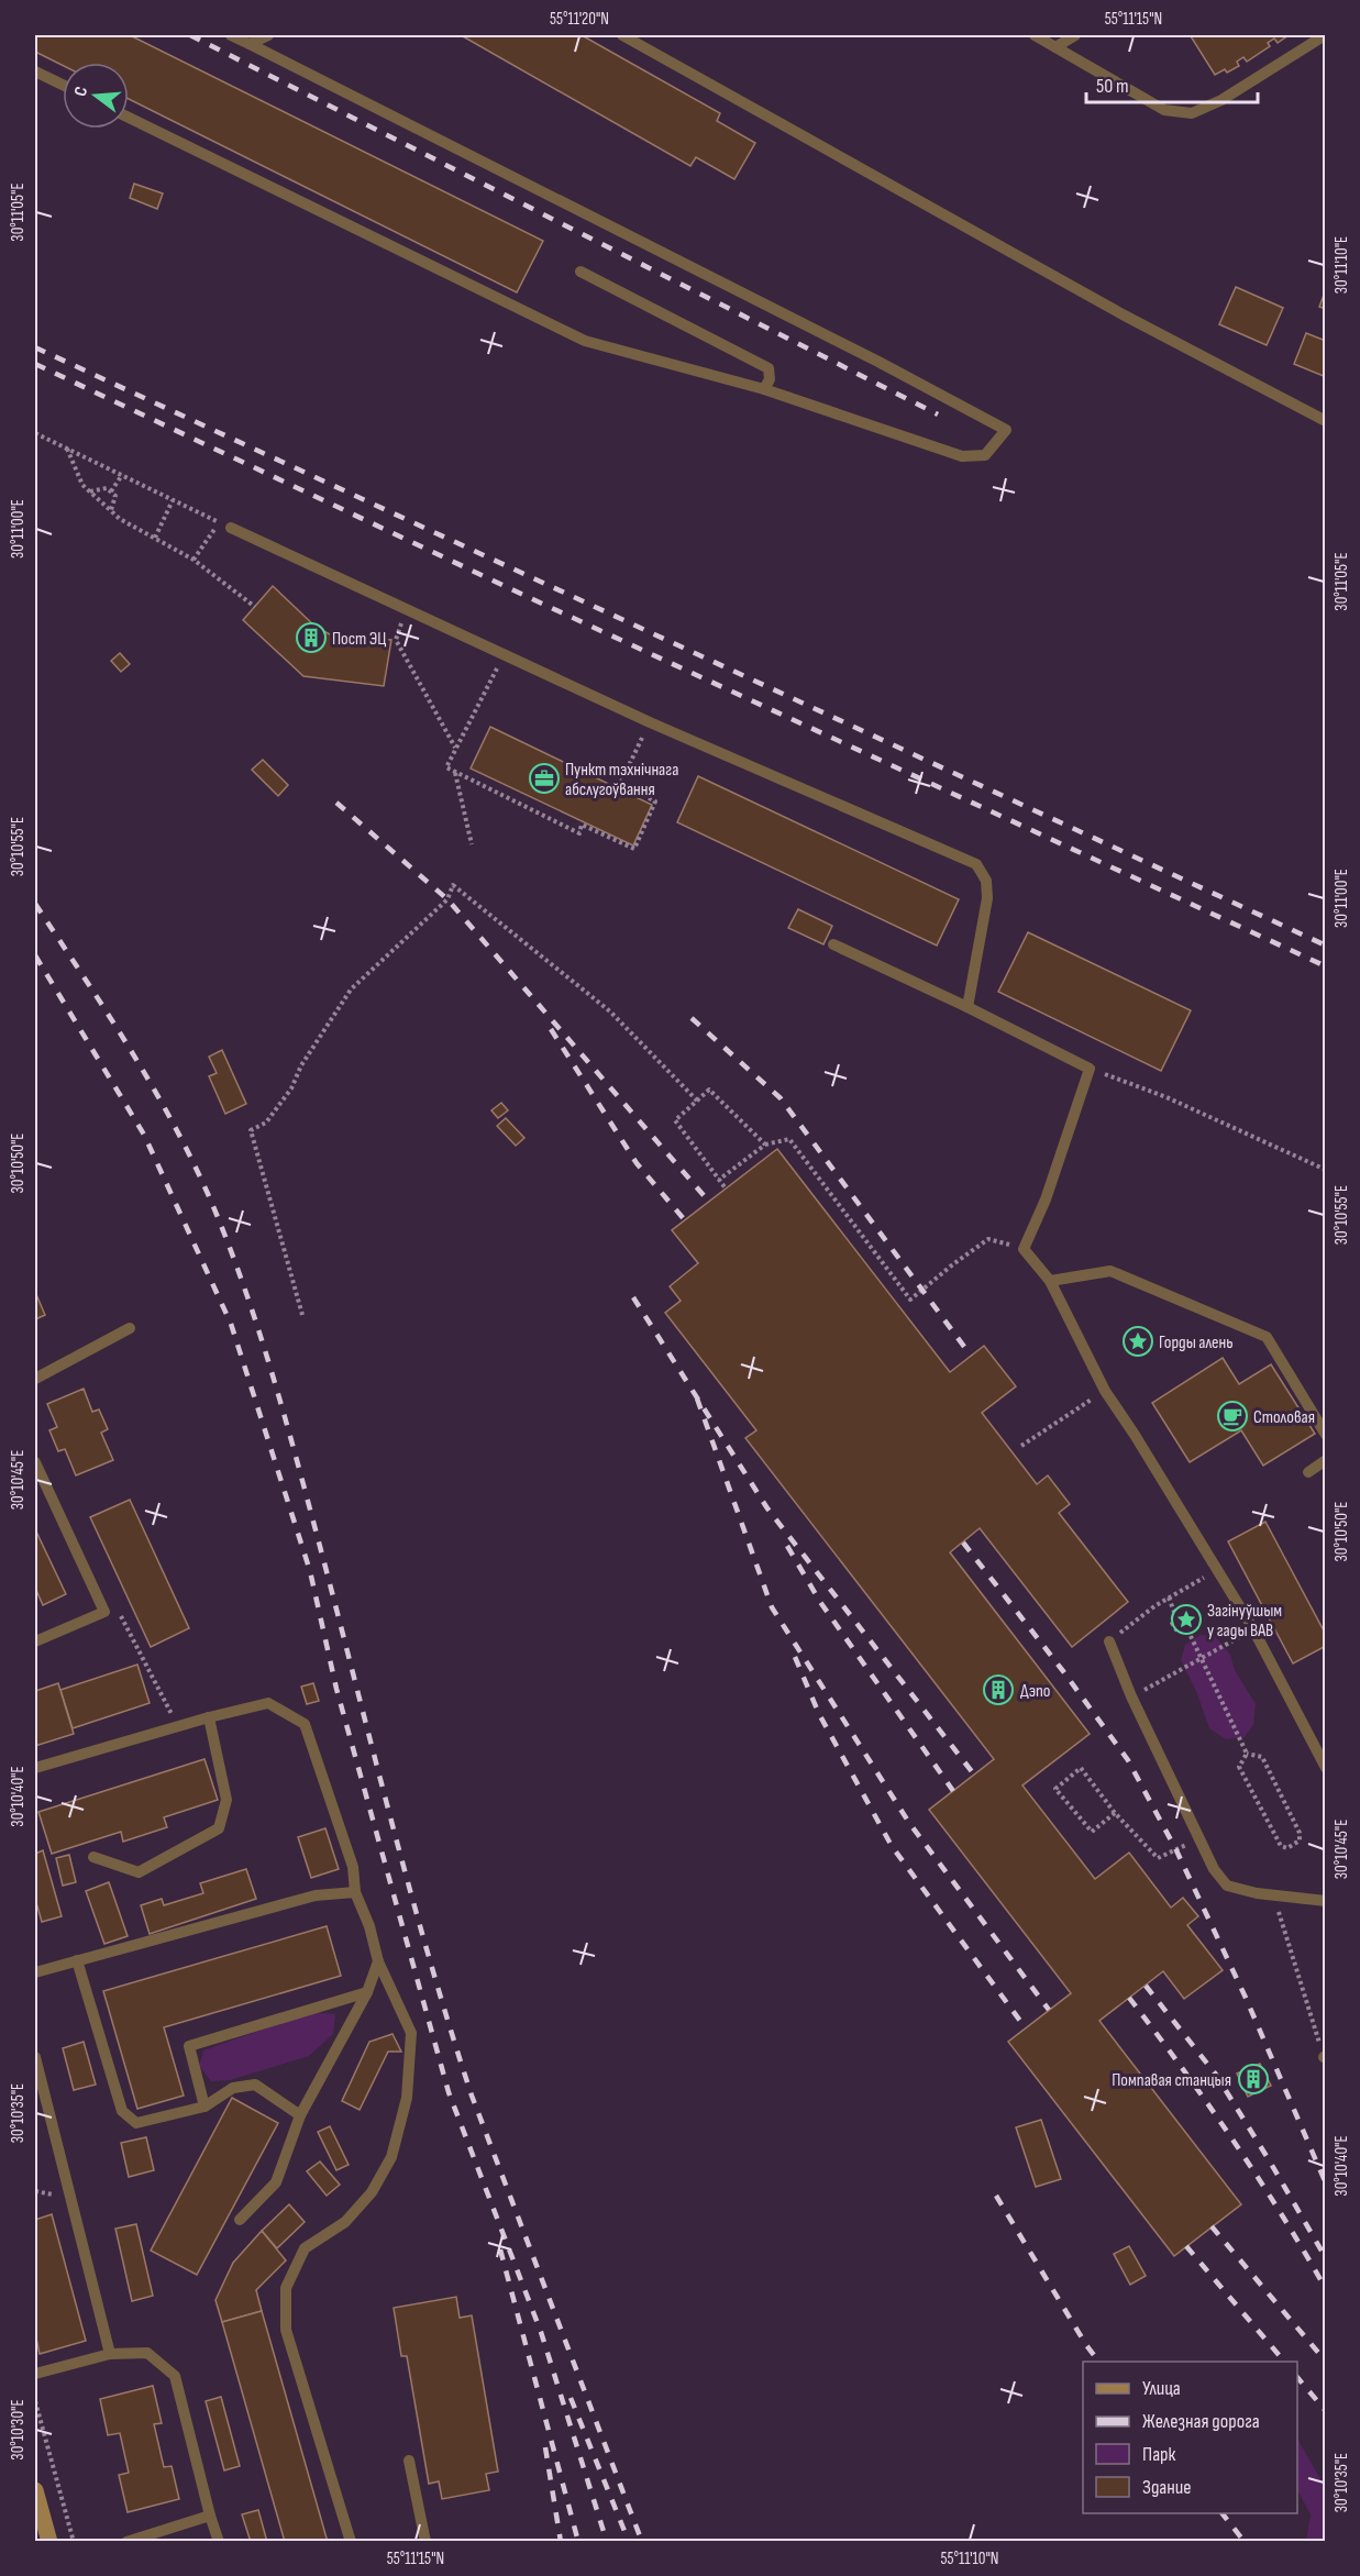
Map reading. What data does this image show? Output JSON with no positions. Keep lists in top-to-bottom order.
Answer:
{
  "places": {
    "building": ["Пост ЭЦ", "Дэпо", "Помпавая станцыя"],
    "office": ["Пункт тэхнічнага абслугоўвання"],
    "place": ["Горды алень", "Загінуўшым у гады ВАВ"],
    "cafe": ["Столовая"]
  },
  "legend": [
    "Улица",
    "Железная дорога",
    "Парк",
    "Здание"
  ],
  "scale_bar": "50 m",
  "north": "left",
  "coordinates": [
    "55°11'20\"N",
    "55°11'15\"N",
    "30°11'05\"E",
    "30°11'10\"E",
    "30°11'00\"E",
    "30°10'55\"E",
    "30°10'50\"E",
    "30°10'45\"E",
    "30°10'40\"E",
    "30°10'35\"E",
    "30°10'30\"E",
    "55°11'10\"N"
  ]
}
